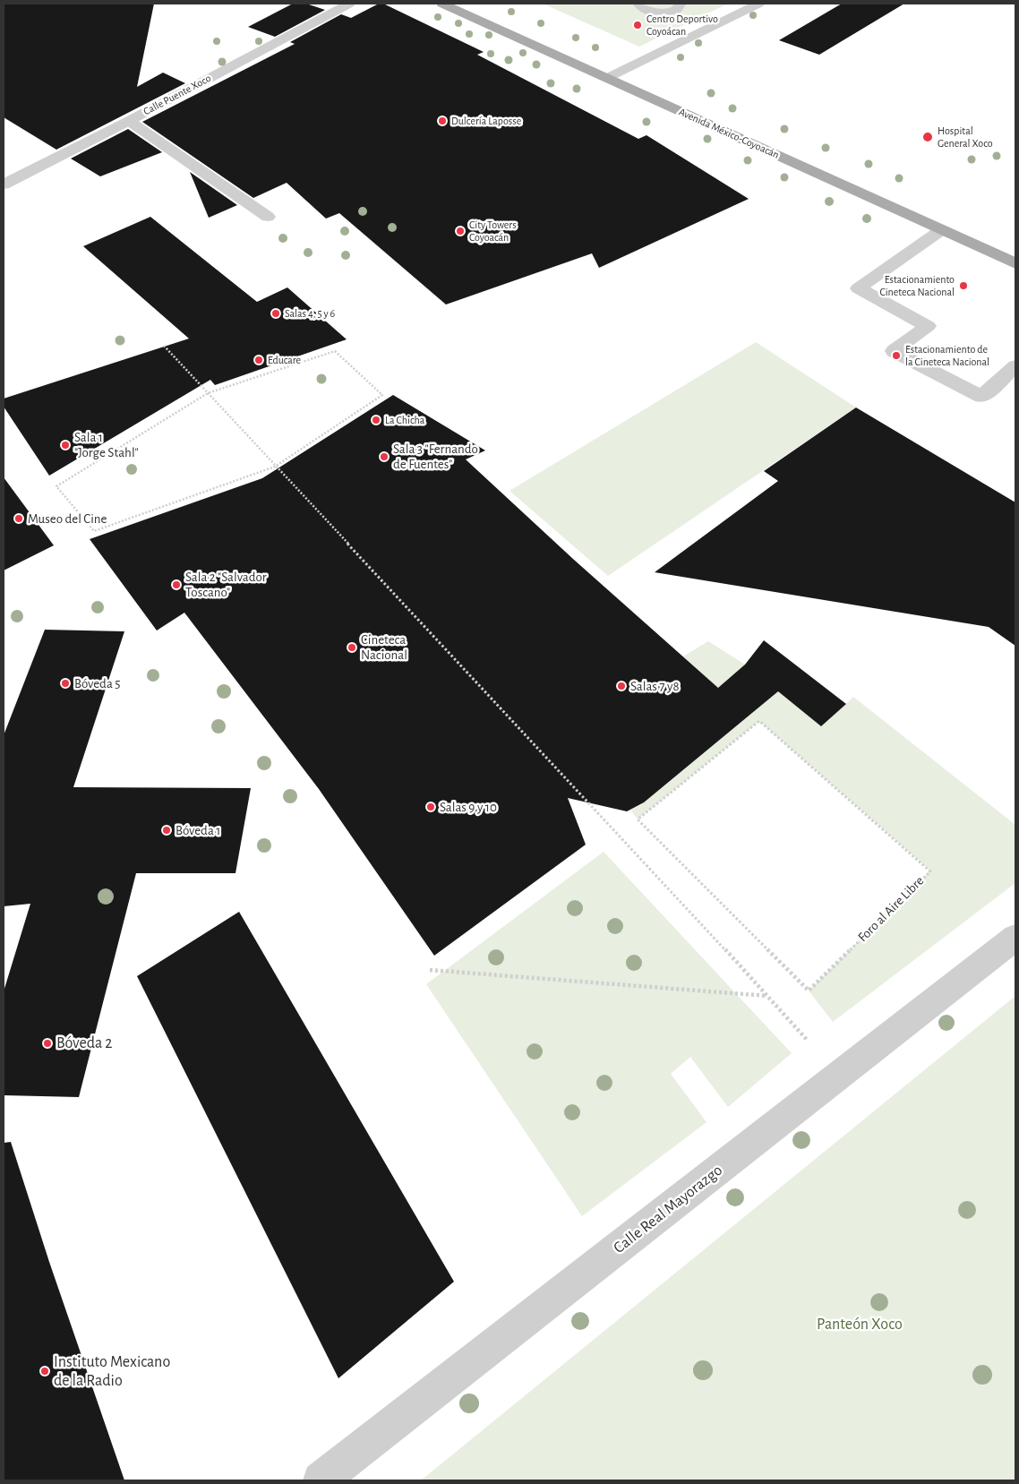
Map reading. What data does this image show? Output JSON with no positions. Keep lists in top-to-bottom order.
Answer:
{
  "streets": {
    "main road": ["Avenida México-Coyoacán"],
    "street": ["Calle Puente Xoco", "Calle Real Mayorazgo"],
    "path": ["Foro al Aire Libre"]
  },
  "parks": ["Panteón Xoco"],
  "places": [
    "Centro Deportivo Coyoácan",
    "Dulcería Laposse",
    "Hospital General Xoco",
    "City Towers Coyoacán",
    "Estacionamiento Cineteca Nacional",
    "Salas 4, 5 y 6",
    "Estacionamiento de la Cineteca Nacional",
    "Educare",
    "La Chicha",
    "Sala 1 \"Jorge Stahl\"",
    "Sala 3 \"Fernando de Fuentes\"",
    "Museo del Cine",
    "Sala 2 \"Salvador Toscano\"",
    "Cineteca Nacional",
    "Bóveda 5",
    "Salas 7 y8",
    "Salas 9 y 10",
    "Bóveda 1",
    "Bóveda 2",
    "Instituto Mexicano de la Radio"
  ]
}
